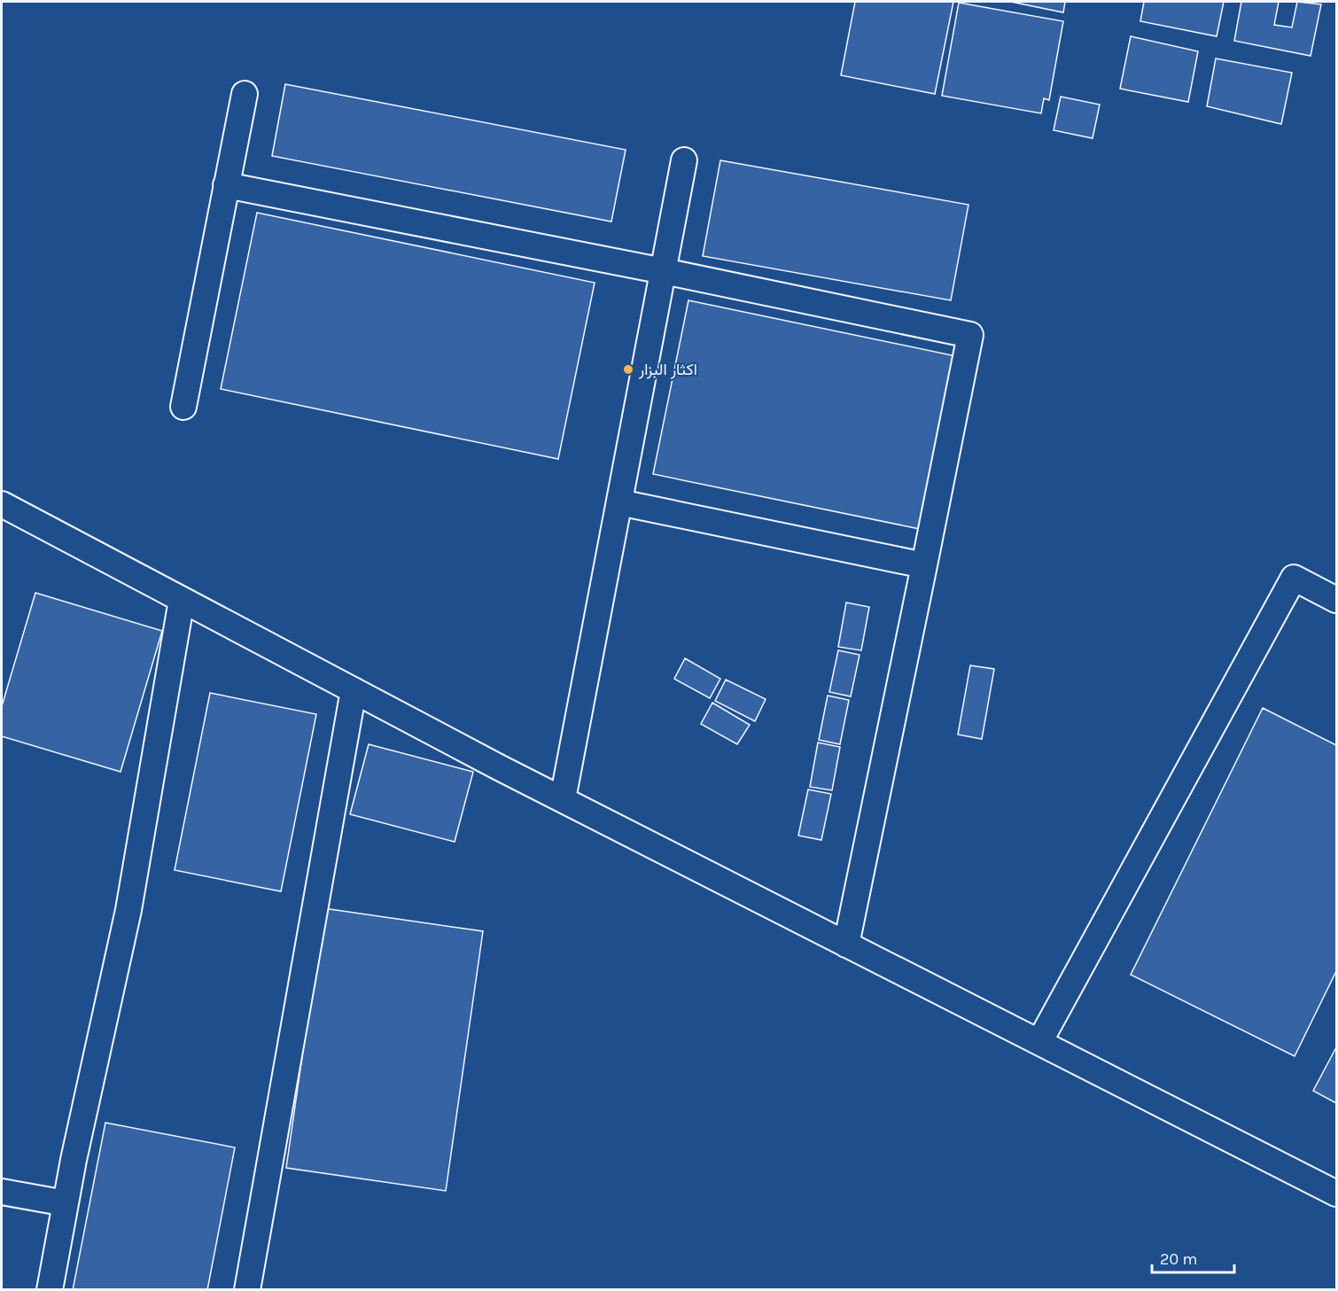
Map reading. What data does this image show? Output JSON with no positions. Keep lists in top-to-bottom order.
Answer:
{
  "places": ["اكثار البزار"],
  "scale_bar": "20 m"
}
